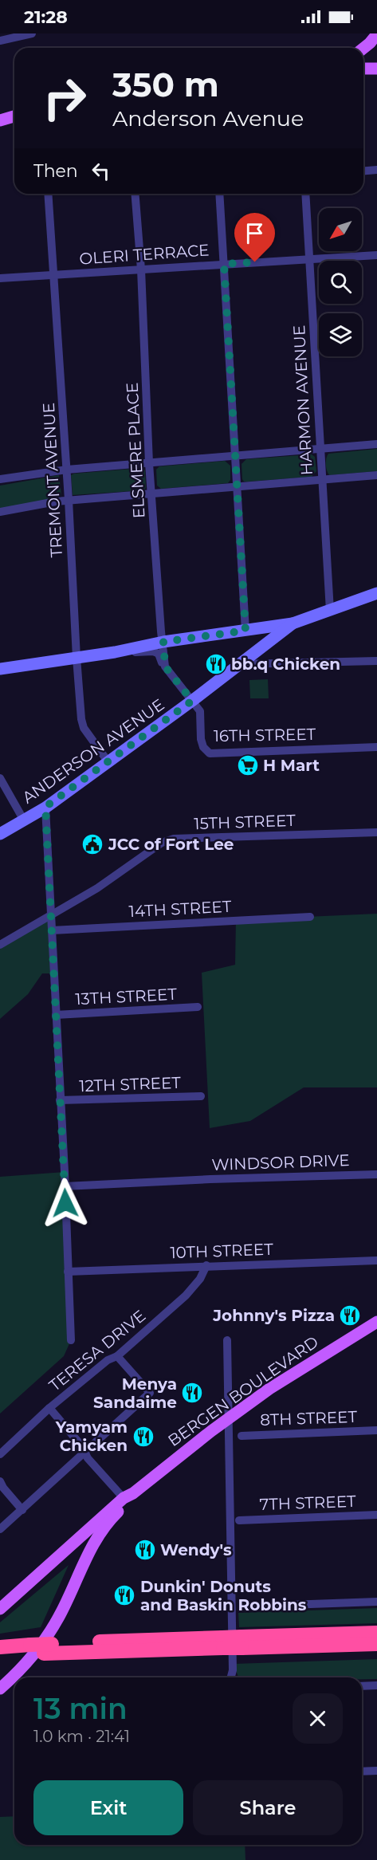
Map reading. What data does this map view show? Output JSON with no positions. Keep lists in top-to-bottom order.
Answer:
{
  "streets": {
    "main road": ["ANDERSON AVENUE", "BERGEN BOULEVARD"],
    "street": [
      "OLERI TERRACE",
      "HARMON AVENUE",
      "ELSMERE PLACE",
      "TREMONT AVENUE",
      "16TH STREET",
      "15TH STREET",
      "14TH STREET",
      "13TH STREET",
      "12TH STREET",
      "WINDSOR DRIVE",
      "10TH STREET",
      "TERESA DRIVE",
      "8TH STREET",
      "7TH STREET"
    ]
  },
  "crossings": [
    ["OLERI TERRACE", "HARMON AVENUE"],
    ["OLERI TERRACE", "ELSMERE PLACE"],
    ["OLERI TERRACE", "TREMONT AVENUE"],
    ["HARMON AVENUE", "ANDERSON AVENUE"],
    ["TREMONT AVENUE", "ANDERSON AVENUE"],
    ["16TH STREET", "ANDERSON AVENUE"],
    ["10TH STREET", "TERESA DRIVE"]
  ],
  "places": {
    "restaurant": [
      "bb.q Chicken",
      "Johnny's Pizza",
      "Menya Sandaime",
      "Yamyam Chicken",
      "Wendy's",
      "Dunkin' Donuts and Baskin Robbins"
    ],
    "supermarket": ["H Mart"],
    "public building": ["JCC of Fort Lee"]
  },
  "north": "bottom left",
  "page": {
    "status": "21:28",
    "turn": ["350 m", "Anderson Avenue"],
    "then": "Then",
    "heading": ["13 min", "1.0 km · 21:41"],
    "buttons": ["Exit", "Share"]
  }
}
